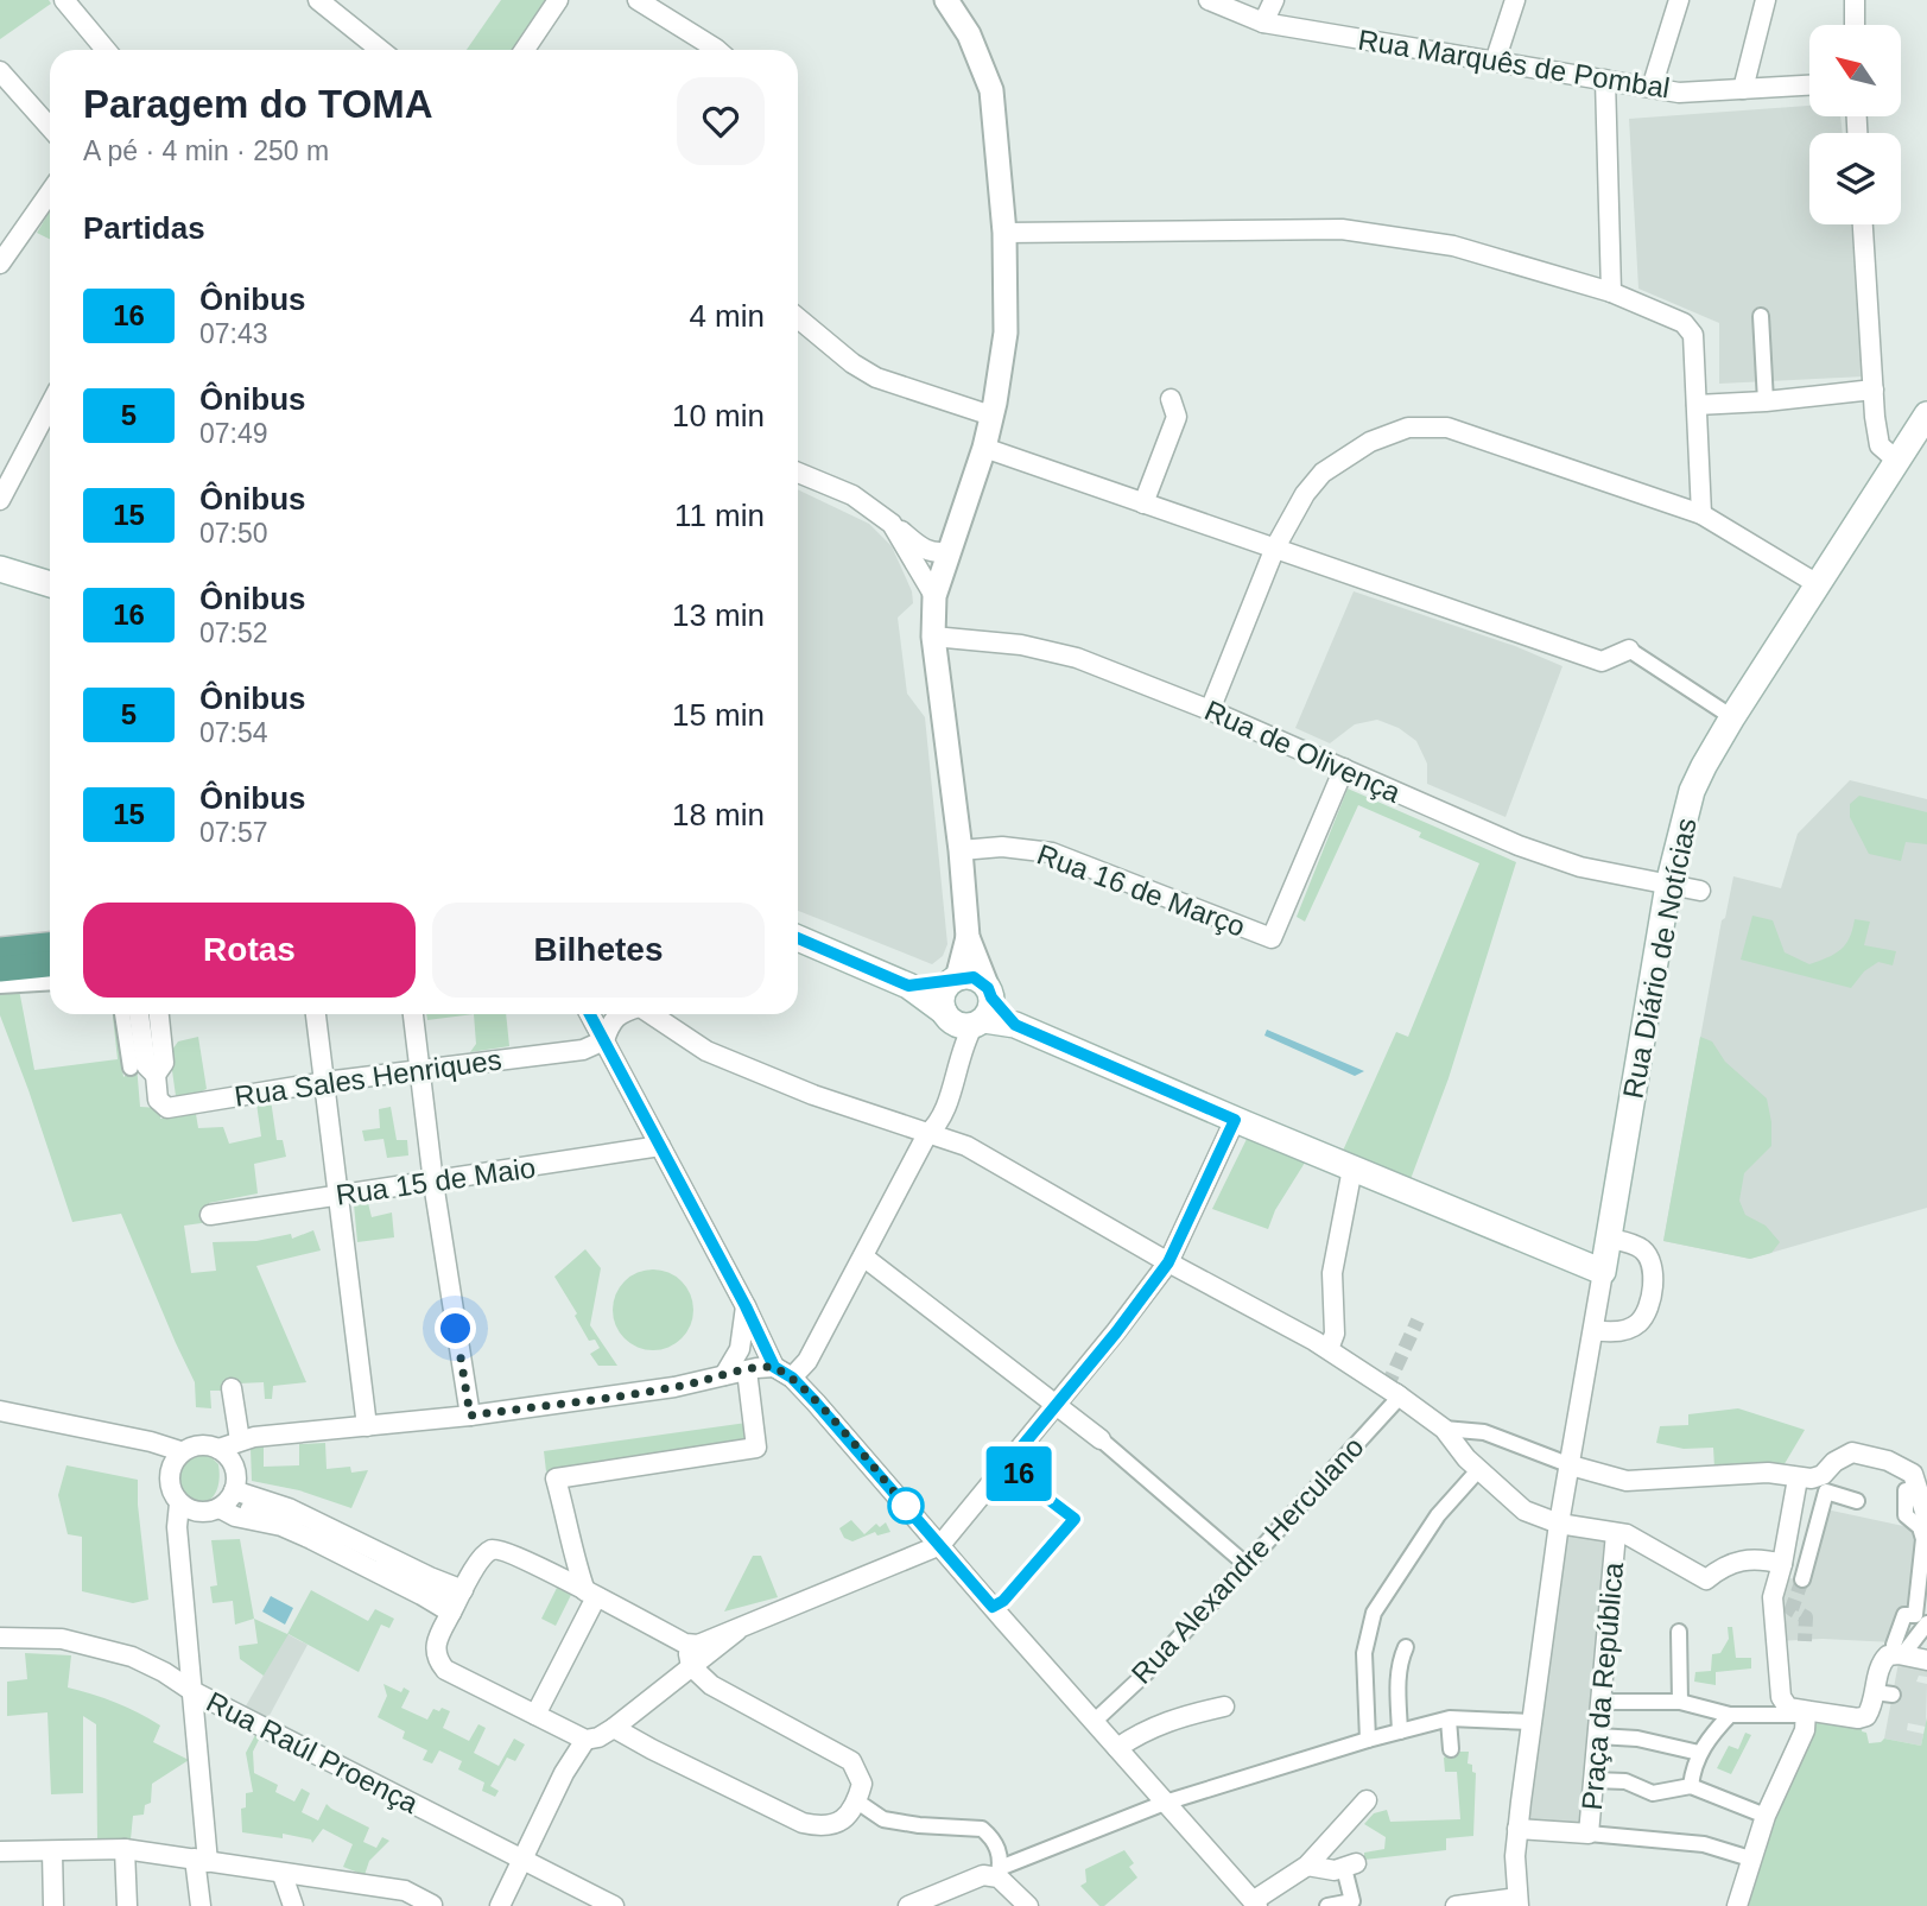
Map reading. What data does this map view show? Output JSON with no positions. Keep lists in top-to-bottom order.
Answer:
{
  "streets": {
    "main road": ["Rua Diário de Notícias"],
    "street": [
      "Rua Marquês de Pombal",
      "Rua de Olivença",
      "Rua 16 de Março",
      "Rua Sales Henriques",
      "Rua 15 de Maio",
      "Rua Alexandre Herculano",
      "Praça da República",
      "Rua Raúl Proença"
    ]
  },
  "crossings": [
    ["Rua de Olivença", "Rua 16 de Março"],
    ["Rua de Olivença", "Rua Diário de Notícias"],
    ["Rua Diário de Notícias", "Praça da República"]
  ],
  "lines": ["bus line 16"],
  "north": "top left",
  "page": {
    "on_map": "16",
    "heading": [
      ["Paragem do TOMA", "A pé · 4 min · 250 m"],
      "Partidas"
    ],
    "list": [
      {
        "mark": "16",
        "name": "Ônibus",
        "note": "07:43",
        "value": "4 min"
      },
      {
        "mark": "5",
        "name": "Ônibus",
        "note": "07:49",
        "value": "10 min"
      },
      {
        "mark": "15",
        "name": "Ônibus",
        "note": "07:50",
        "value": "11 min"
      },
      {
        "mark": "16",
        "name": "Ônibus",
        "note": "07:52",
        "value": "13 min"
      },
      {
        "mark": "5",
        "name": "Ônibus",
        "note": "07:54",
        "value": "15 min"
      },
      {
        "mark": "15",
        "name": "Ônibus",
        "note": "07:57",
        "value": "18 min"
      }
    ],
    "buttons": ["Rotas", "Bilhetes"]
  }
}
